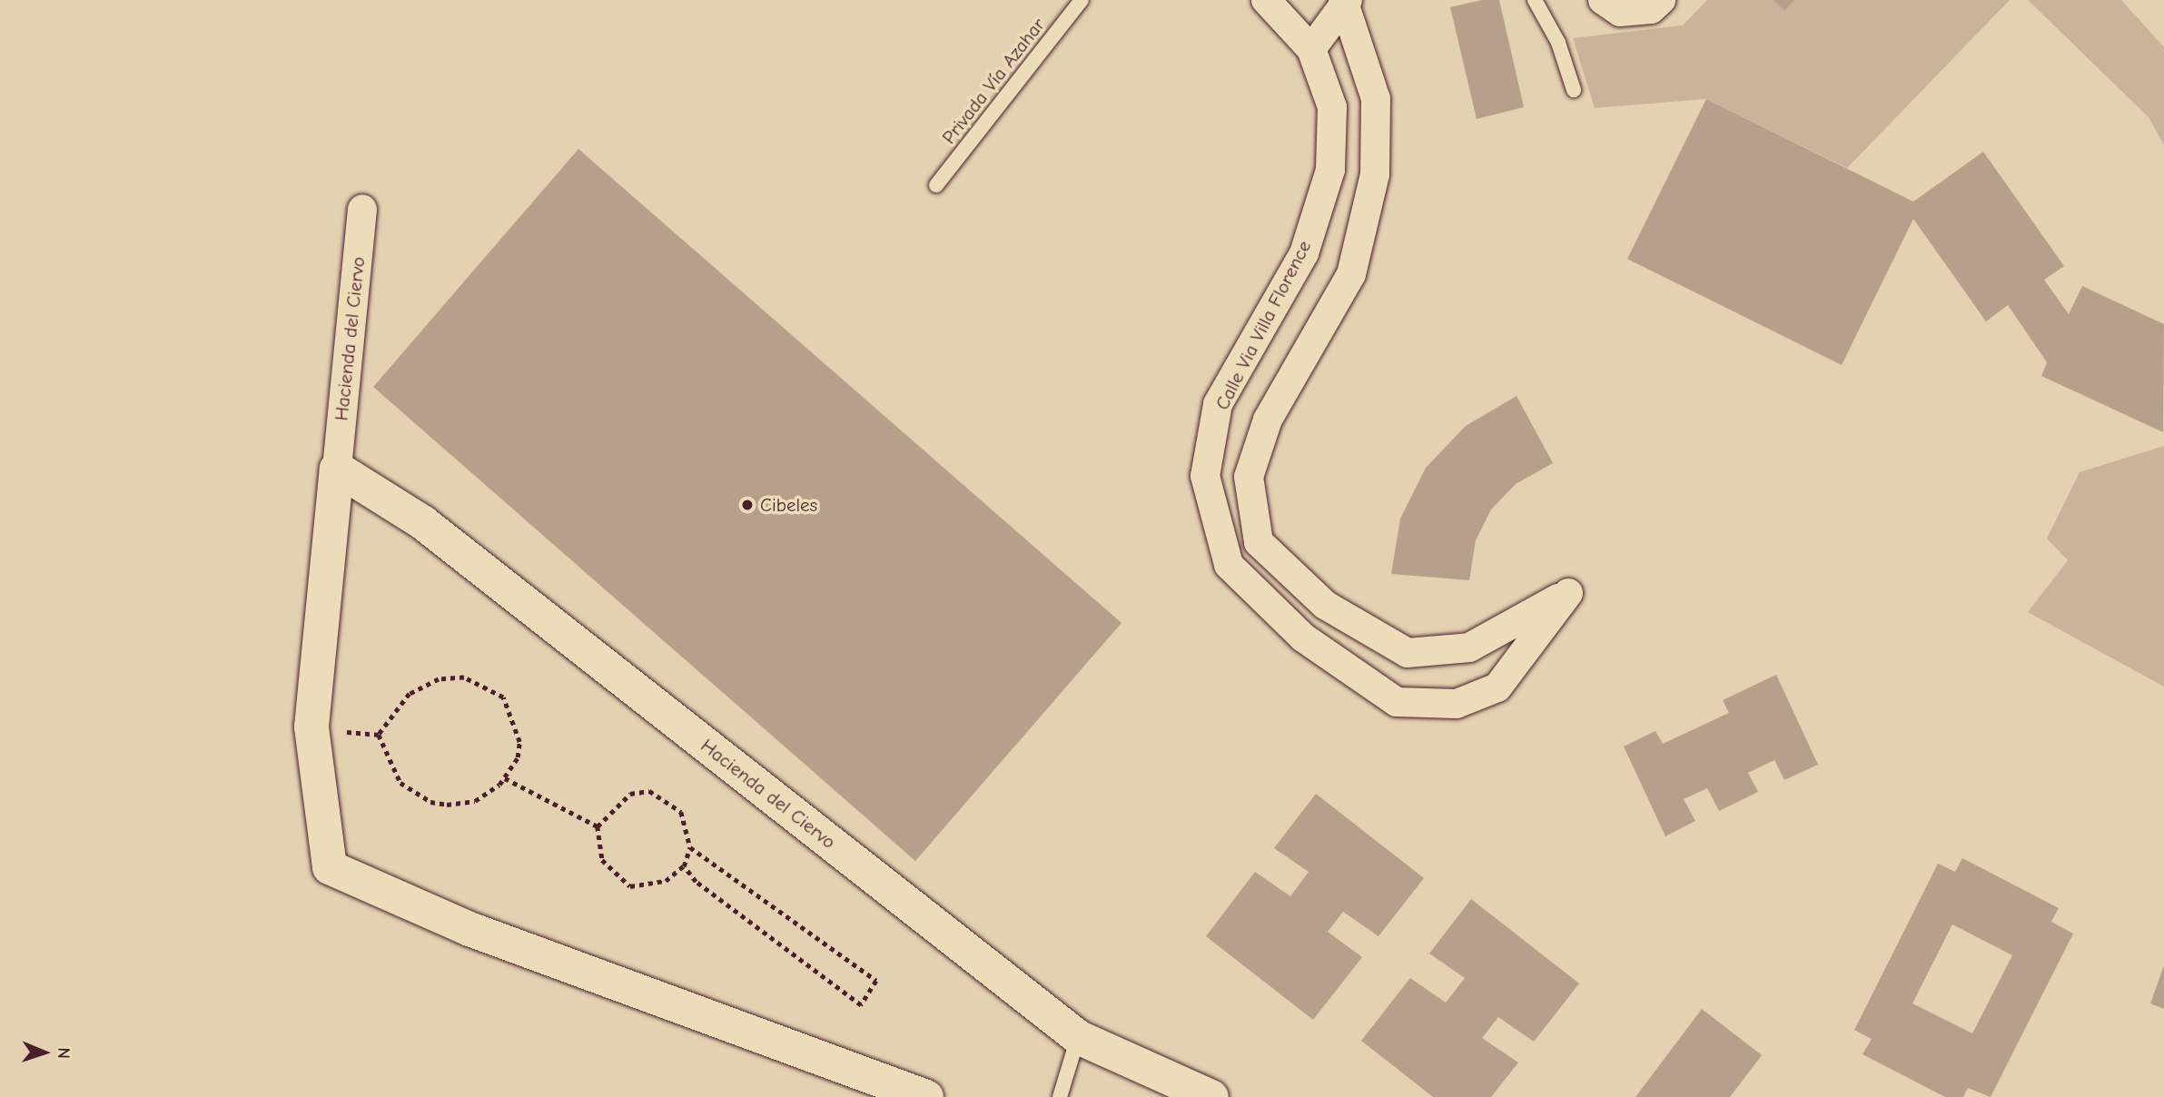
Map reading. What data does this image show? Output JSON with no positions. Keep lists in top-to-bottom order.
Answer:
{
  "streets": {
    "street": ["Calle Via Villa Florence", "Hacienda del Ciervo"],
    "lane": ["Privada Vía Azahar"]
  },
  "places": ["Cibeles"],
  "north": "right"
}
